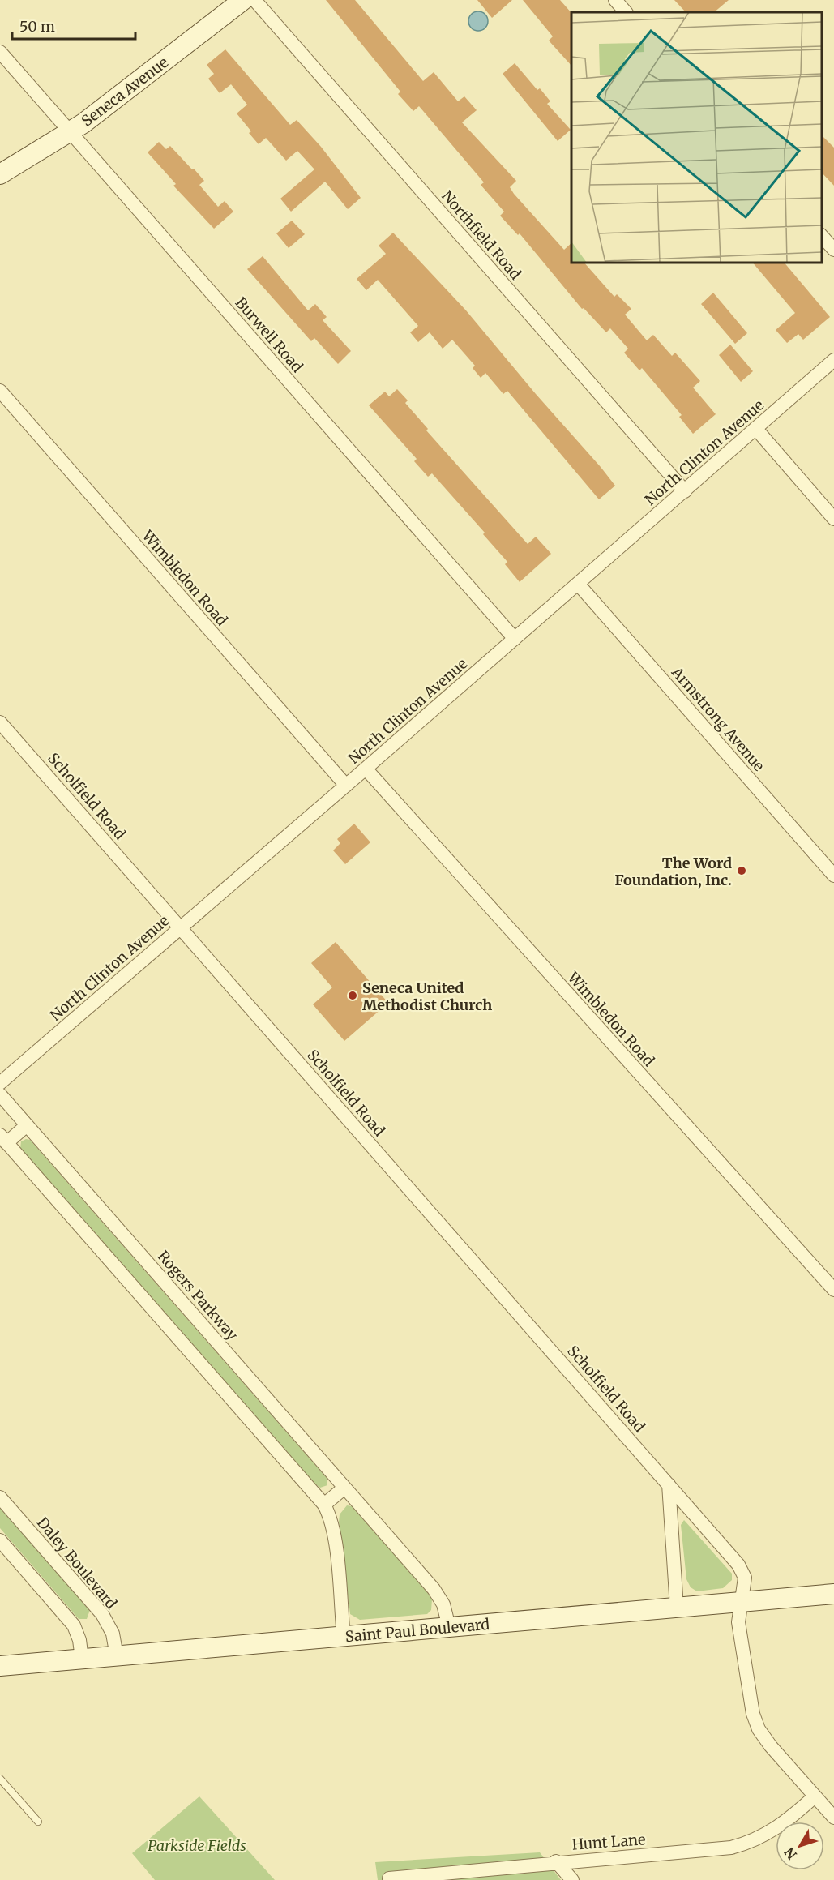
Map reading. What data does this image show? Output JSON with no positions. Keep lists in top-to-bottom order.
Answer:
{
  "streets": {
    "main road": ["Seneca Avenue", "Saint Paul Boulevard"],
    "street": [
      "Northfield Road",
      "Burwell Road",
      "North Clinton Avenue",
      "Wimbledon Road",
      "Armstrong Avenue",
      "Scholfield Road",
      "Rogers Parkway",
      "Daley Boulevard",
      "Hunt Lane"
    ]
  },
  "crossings": [
    ["Seneca Avenue", "Burwell Road"],
    ["Northfield Road", "North Clinton Avenue"],
    ["Burwell Road", "North Clinton Avenue"],
    ["North Clinton Avenue", "Wimbledon Road"],
    ["North Clinton Avenue", "Armstrong Avenue"],
    ["North Clinton Avenue", "Scholfield Road"],
    ["Scholfield Road", "Saint Paul Boulevard"],
    ["Scholfield Road", "Hunt Lane"],
    ["Rogers Parkway", "Saint Paul Boulevard"],
    ["Daley Boulevard", "Saint Paul Boulevard"]
  ],
  "parks": ["Parkside Fields"],
  "places": ["The Word Foundation, Inc.", "Seneca United Methodist Church"],
  "scale_bar": "50 m",
  "north": "bottom left"
}
